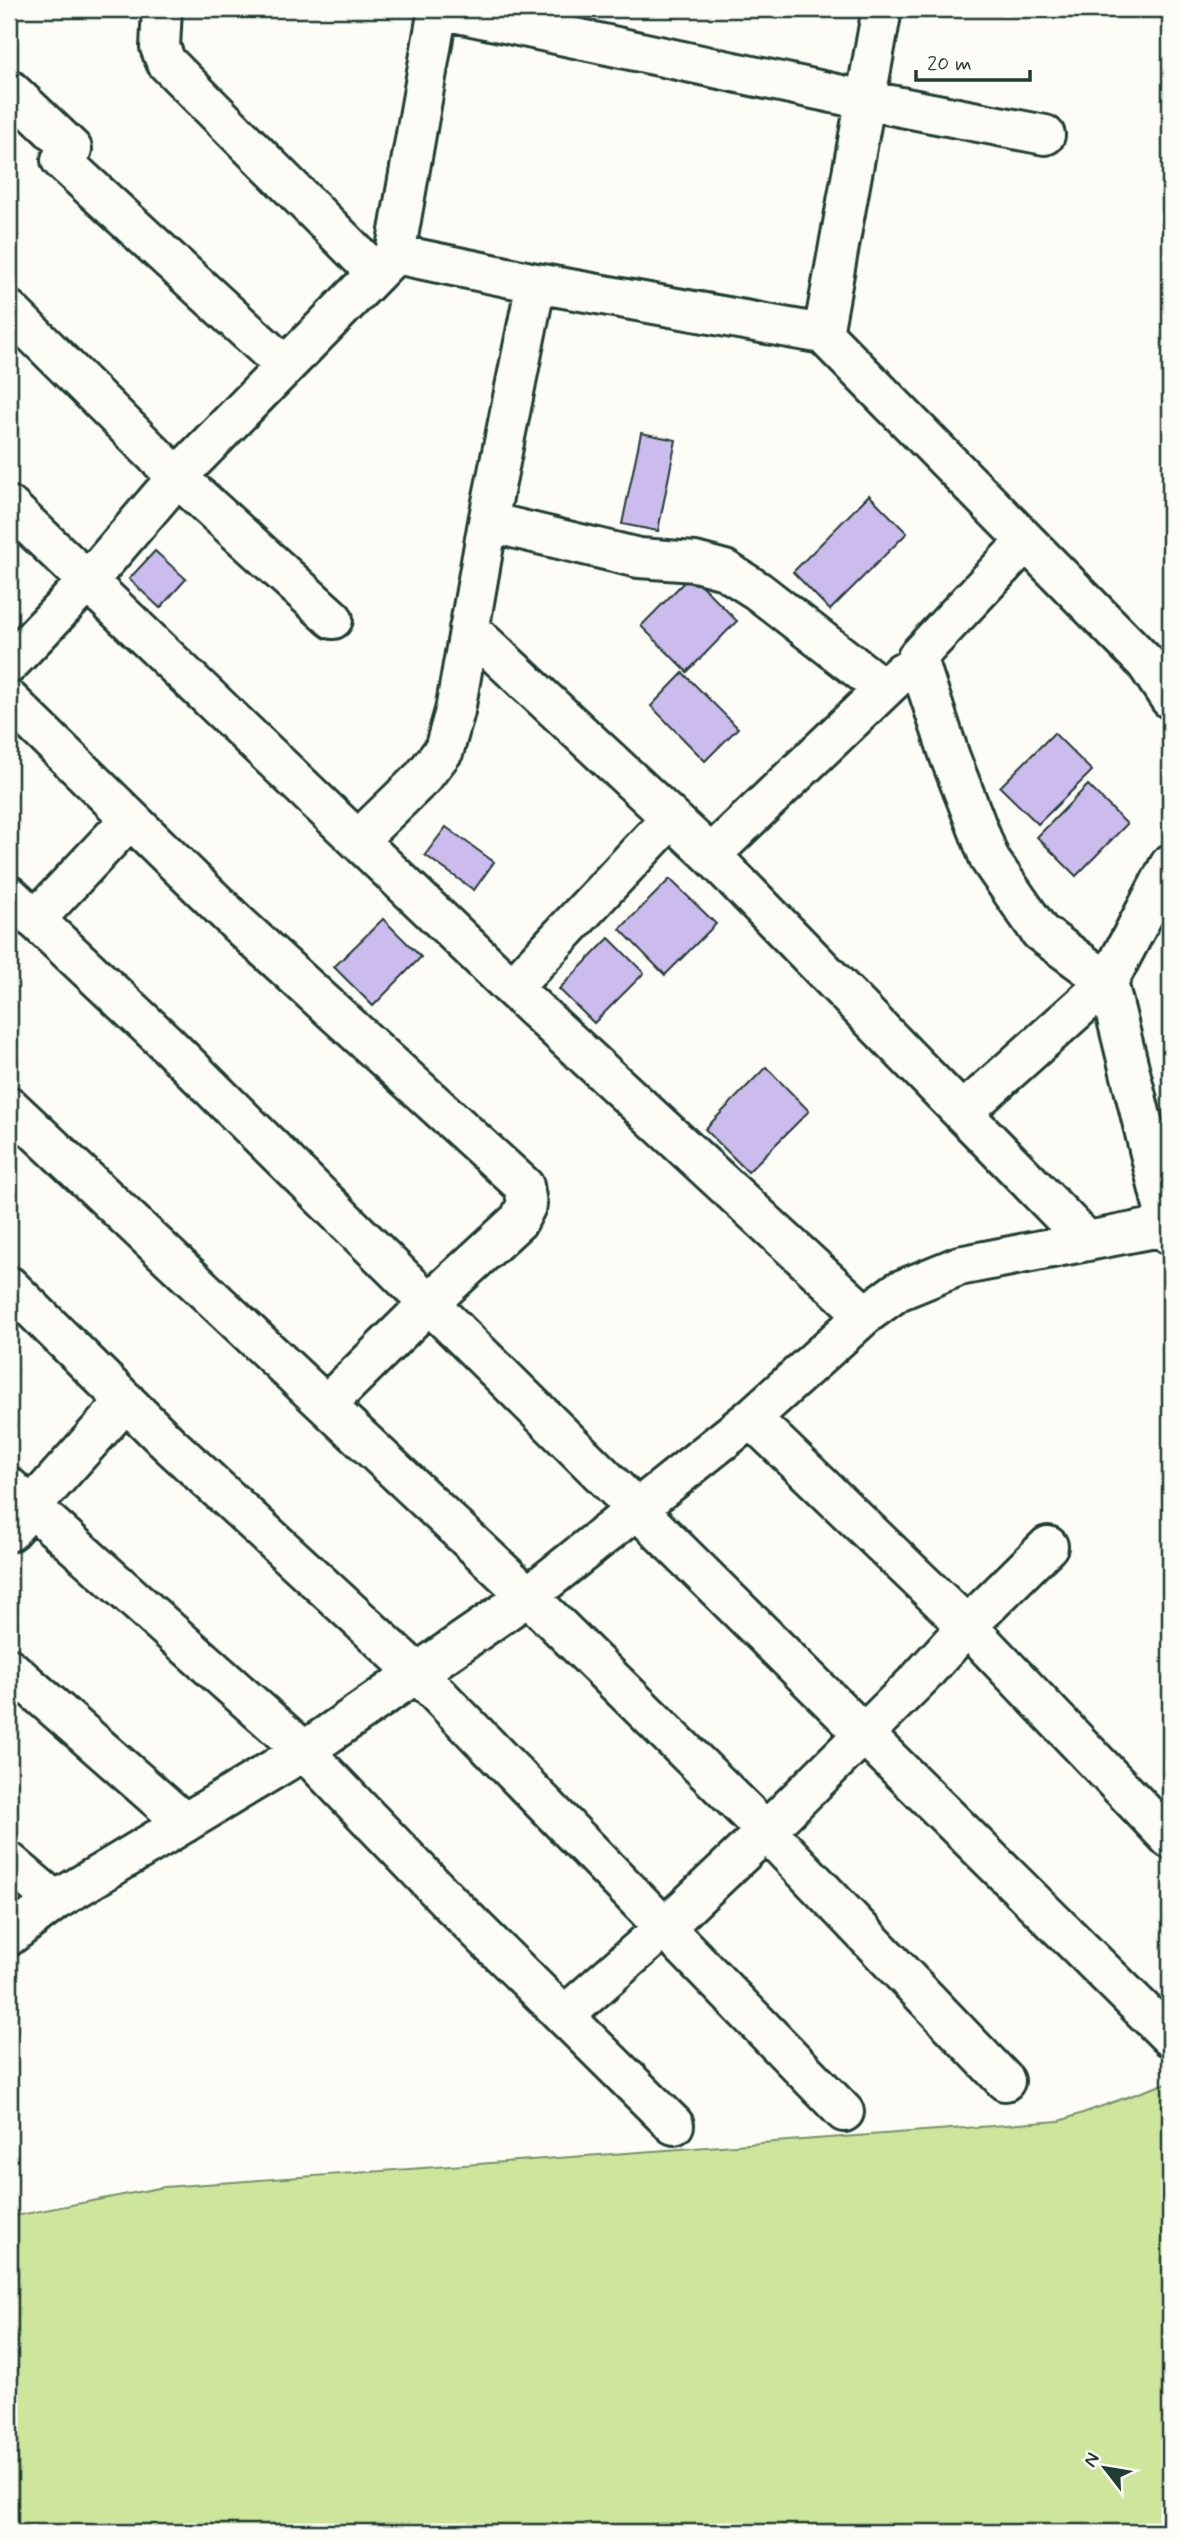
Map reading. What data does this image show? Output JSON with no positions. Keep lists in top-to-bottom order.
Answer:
{
  "scale_bar": "20 m",
  "north": "top left"
}
